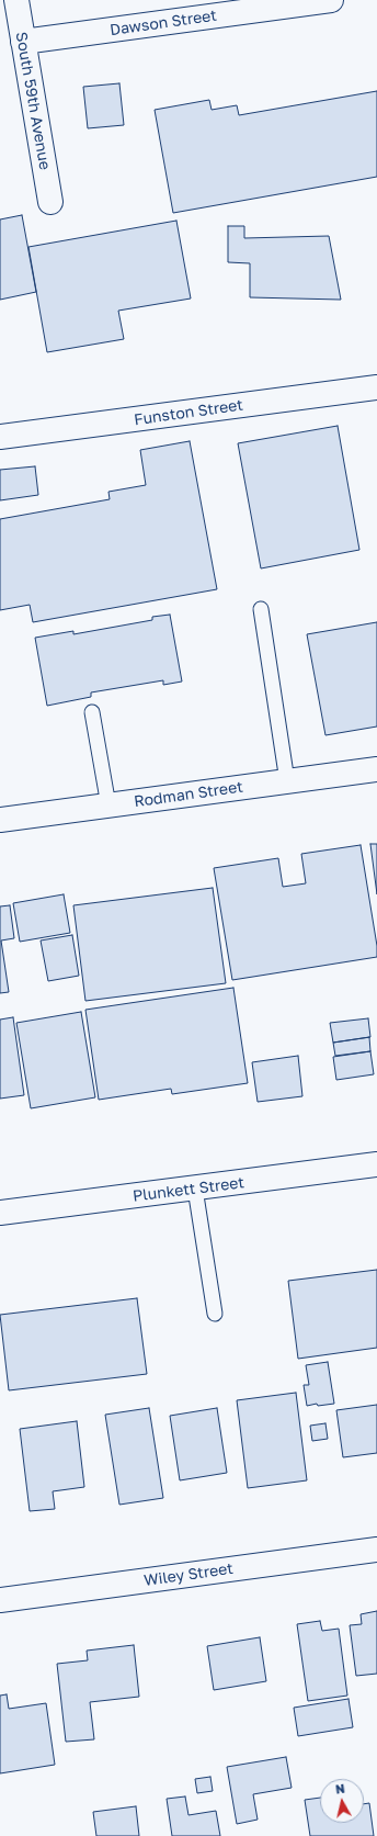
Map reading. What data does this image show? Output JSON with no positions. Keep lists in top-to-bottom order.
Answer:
{
  "streets": {
    "street": [
      "Dawson Street",
      "South 59th Avenue",
      "Funston Street",
      "Rodman Street",
      "Plunkett Street",
      "Wiley Street"
    ]
  },
  "crossings": [
    ["Dawson Street", "South 59th Avenue"]
  ],
  "north": "top"
}
